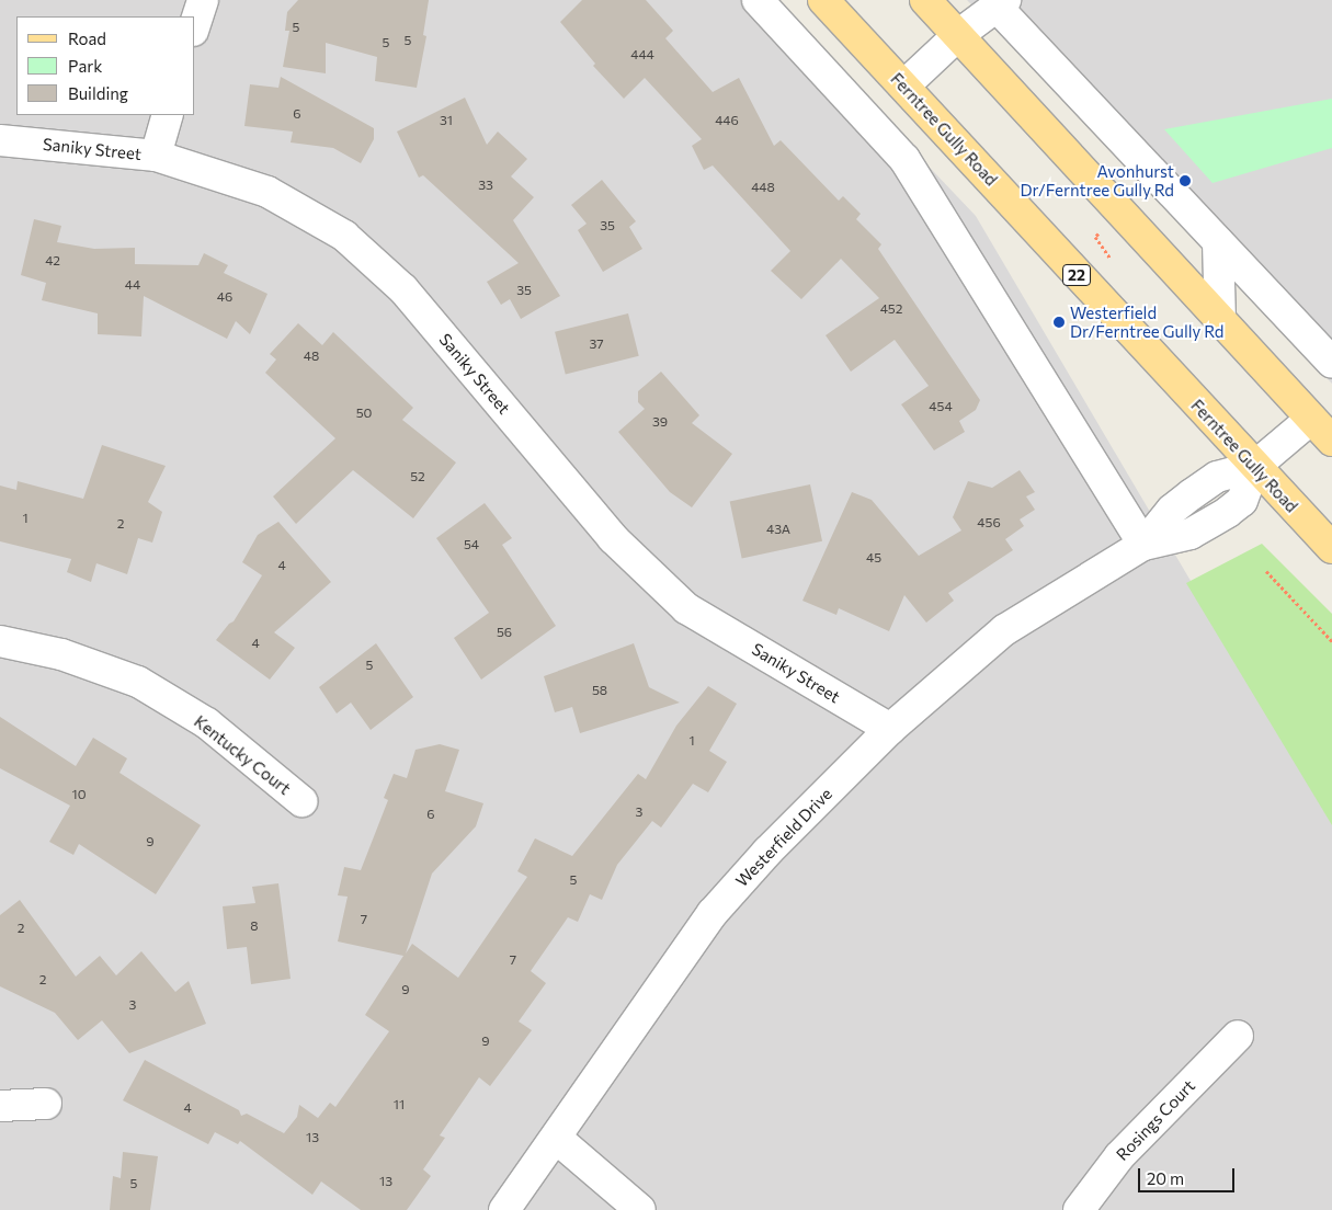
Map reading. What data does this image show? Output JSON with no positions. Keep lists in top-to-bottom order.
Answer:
{
  "streets": {
    "main road": ["Ferntree Gully Road", "22"],
    "street": [
      "Saniky Street",
      "Kentucky Court",
      "Westerfield Drive",
      "Rosings Court"
    ]
  },
  "crossings": [
    ["Ferntree Gully Road", "Westerfield Drive"],
    ["Saniky Street", "Westerfield Drive"]
  ],
  "places": ["Avonhurst Dr/Ferntree Gully Rd", "Westerfield Dr/Ferntree Gully Rd"],
  "house_numbers": [
    "5",
    "5",
    "5",
    "444",
    "6",
    "31",
    "446",
    "33",
    "448",
    "35",
    "42",
    "44",
    "35",
    "46",
    "452",
    "37",
    "48",
    "454",
    "50",
    "39",
    "52",
    "1",
    "456",
    "2",
    "43A",
    "54",
    "45",
    "4",
    "56",
    "4",
    "5",
    "58",
    "1",
    "10",
    "3",
    "6",
    "9",
    "5",
    "7",
    "8",
    "2",
    "7",
    "2",
    "9",
    "3",
    "9",
    "11",
    "4",
    "13",
    "13",
    "5"
  ],
  "legend": ["Road", "Park", "Building"],
  "scale_bar": "20 m"
}
